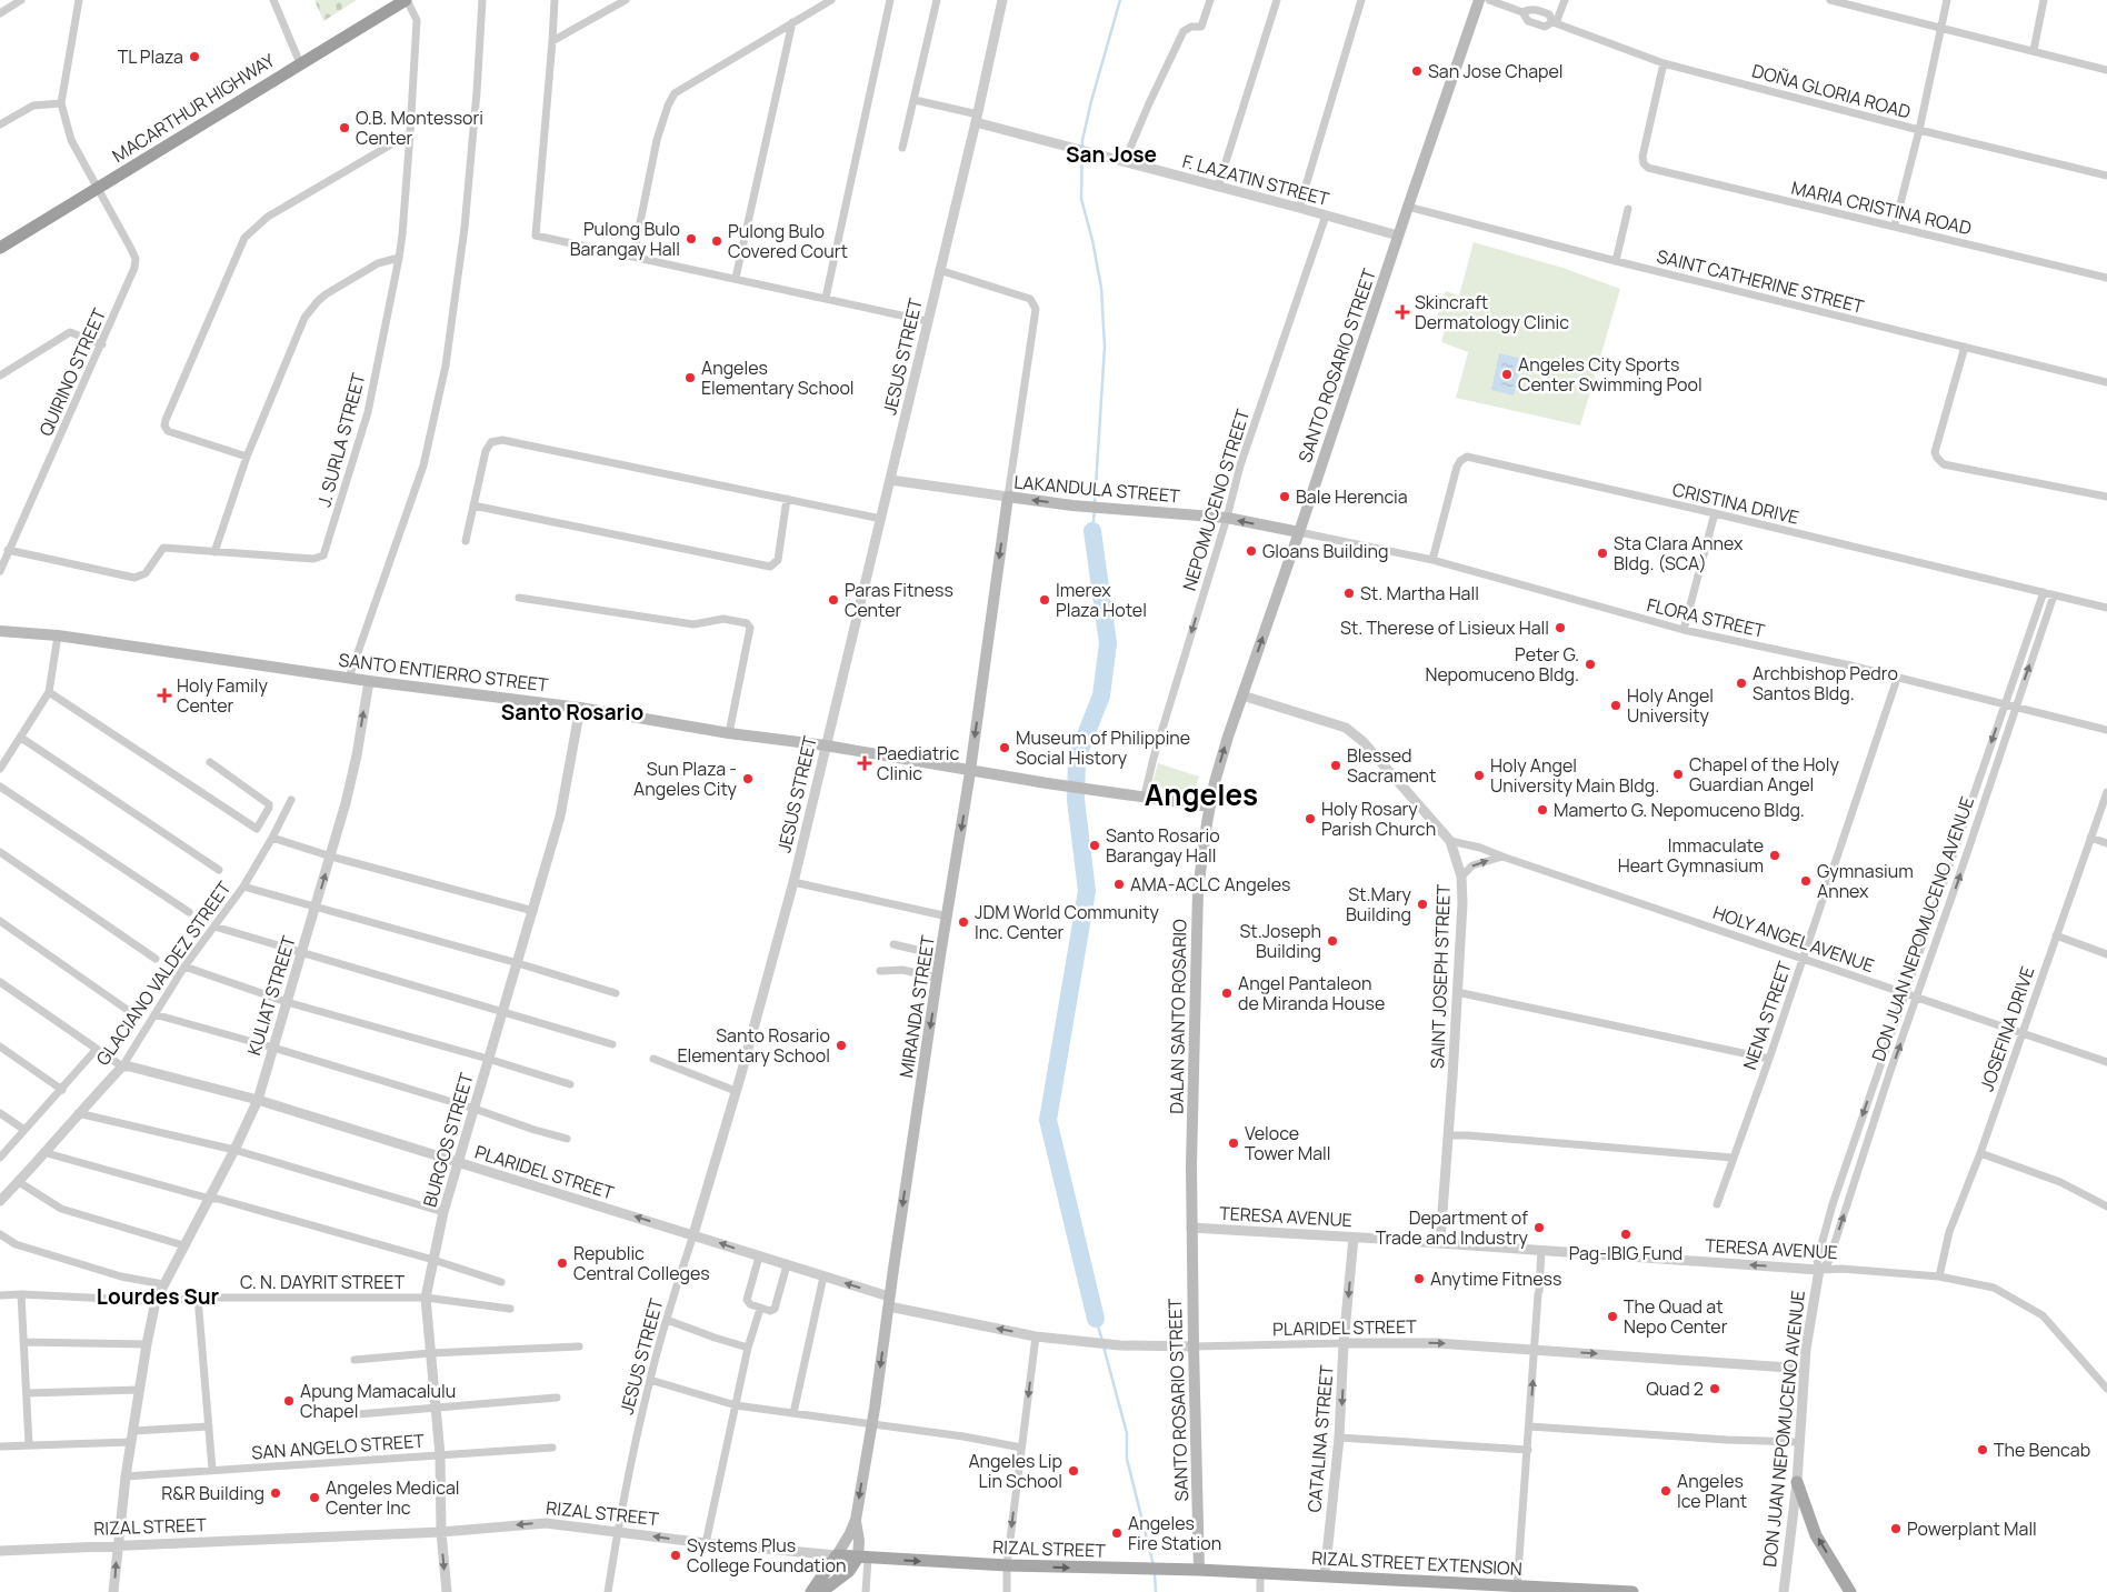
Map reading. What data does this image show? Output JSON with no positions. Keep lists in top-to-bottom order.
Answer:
{
  "streets": {
    "highway": ["MACARTHUR HIGHWAY"],
    "main road": [
      "SANTO ROSARIO STREET",
      "LAKANDULA STREET",
      "SANTO ENTIERRO STREET",
      "MIRANDA STREET",
      "DALAN SANTO ROSARIO",
      "RIZAL STREET",
      "RIZAL STREET EXTENSION"
    ],
    "street": [
      "DOÑA GLORIA ROAD",
      "F. LAZATIN STREET",
      "MARIA CRISTINA ROAD",
      "SAINT CATHERINE STREET",
      "JESUS STREET",
      "QUIRINO STREET",
      "J. SURLA STREET",
      "NEPOMUCENO STREET",
      "CRISTINA DRIVE",
      "FLORA STREET",
      "DON JUAN NEPOMUCENO AVENUE",
      "HOLY ANGEL AVENUE",
      "GLACIANO VALDEZ STREET",
      "SAINT JOSEPH STREET",
      "KULIAT STREET",
      "NENA STREET",
      "JOSEFINA DRIVE",
      "BURGOS STREET",
      "PLARIDEL STREET",
      "TERESA AVENUE",
      "C. N. DAYRIT STREET",
      "CATALINA STREET",
      "SAN ANGELO STREET"
    ]
  },
  "crossings": [
    ["DOÑA GLORIA ROAD", "MARIA CRISTINA ROAD"],
    ["MACARTHUR HIGHWAY", "QUIRINO STREET"],
    ["MACARTHUR HIGHWAY", "J. SURLA STREET"],
    ["F. LAZATIN STREET", "JESUS STREET"],
    ["F. LAZATIN STREET", "SANTO ROSARIO STREET"],
    ["F. LAZATIN STREET", "NEPOMUCENO STREET"],
    ["SAINT CATHERINE STREET", "SANTO ROSARIO STREET"],
    ["JESUS STREET", "LAKANDULA STREET"],
    ["JESUS STREET", "SANTO ENTIERRO STREET"],
    ["JESUS STREET", "PLARIDEL STREET"],
    ["JESUS STREET", "RIZAL STREET"],
    ["SANTO ROSARIO STREET", "LAKANDULA STREET"],
    ["SANTO ROSARIO STREET", "FLORA STREET"],
    ["SANTO ROSARIO STREET", "SANTO ENTIERRO STREET"],
    ["SANTO ROSARIO STREET", "SAINT JOSEPH STREET"],
    ["SANTO ROSARIO STREET", "DALAN SANTO ROSARIO"],
    ["SANTO ROSARIO STREET", "PLARIDEL STREET"],
    ["SANTO ROSARIO STREET", "TERESA AVENUE"],
    ["SANTO ROSARIO STREET", "RIZAL STREET"],
    ["SANTO ROSARIO STREET", "RIZAL STREET EXTENSION"],
    ["QUIRINO STREET", "J. SURLA STREET"],
    ["LAKANDULA STREET", "NEPOMUCENO STREET"],
    ["LAKANDULA STREET", "FLORA STREET"],
    ["LAKANDULA STREET", "MIRANDA STREET"],
    ["NEPOMUCENO STREET", "SANTO ENTIERRO STREET"],
    ["CRISTINA DRIVE", "FLORA STREET"],
    ["CRISTINA DRIVE", "DON JUAN NEPOMUCENO AVENUE"],
    ["FLORA STREET", "DON JUAN NEPOMUCENO AVENUE"],
    ["FLORA STREET", "NENA STREET"],
    ["SANTO ENTIERRO STREET", "KULIAT STREET"],
    ["SANTO ENTIERRO STREET", "MIRANDA STREET"],
    ["SANTO ENTIERRO STREET", "DALAN SANTO ROSARIO"],
    ["SANTO ENTIERRO STREET", "BURGOS STREET"],
    ["DON JUAN NEPOMUCENO AVENUE", "HOLY ANGEL AVENUE"],
    ["DON JUAN NEPOMUCENO AVENUE", "PLARIDEL STREET"],
    ["DON JUAN NEPOMUCENO AVENUE", "TERESA AVENUE"],
    ["HOLY ANGEL AVENUE", "SAINT JOSEPH STREET"],
    ["HOLY ANGEL AVENUE", "NENA STREET"],
    ["HOLY ANGEL AVENUE", "JOSEFINA DRIVE"],
    ["GLACIANO VALDEZ STREET", "PLARIDEL STREET"],
    ["SAINT JOSEPH STREET", "TERESA AVENUE"],
    ["KULIAT STREET", "PLARIDEL STREET"],
    ["KULIAT STREET", "C. N. DAYRIT STREET"],
    ["KULIAT STREET", "SAN ANGELO STREET"],
    ["KULIAT STREET", "RIZAL STREET"],
    ["MIRANDA STREET", "PLARIDEL STREET"],
    ["MIRANDA STREET", "RIZAL STREET"],
    ["DALAN SANTO ROSARIO", "TERESA AVENUE"],
    ["JOSEFINA DRIVE", "TERESA AVENUE"],
    ["BURGOS STREET", "PLARIDEL STREET"],
    ["BURGOS STREET", "C. N. DAYRIT STREET"],
    ["BURGOS STREET", "SAN ANGELO STREET"],
    ["BURGOS STREET", "RIZAL STREET"],
    ["PLARIDEL STREET", "CATALINA STREET"],
    ["TERESA AVENUE", "CATALINA STREET"],
    ["CATALINA STREET", "RIZAL STREET EXTENSION"],
    ["RIZAL STREET", "RIZAL STREET EXTENSION"]
  ],
  "one_way": [
    "LAKANDULA STREET",
    "NEPOMUCENO STREET",
    "MIRANDA STREET",
    "CATALINA STREET"
  ],
  "districts": [
    "San Jose",
    "Santo Rosario",
    "Angeles",
    "Lourdes Sur"
  ],
  "places": {
    "other": [
      "TL Plaza",
      "San Jose Chapel",
      "O.B. Montessori Center",
      "Pulong Bulo Barangay Hall",
      "Pulong Bulo Covered Court",
      "Angeles City Sports Center Swimming Pool",
      "Angeles Elementary School",
      "Bale Herencia",
      "Gloans Building",
      "Sta Clara Annex Bldg. (SCA)",
      "St. Martha Hall",
      "Paras Fitness Center",
      "Imerex Plaza Hotel",
      "St. Therese of Lisieux Hall",
      "Peter G. Nepomuceno Bldg.",
      "Archbishop Pedro Santos Bldg.",
      "Holy Angel University",
      "Museum of Philippine Social History",
      "Blessed Sacrament",
      "Chapel of the Holy Guardian Angel",
      "Holy Angel University Main Bldg.",
      "Sun Plaza - Angeles City",
      "Mamerto G. Nepomuceno Bldg.",
      "Holy Rosary Parish Church",
      "Santo Rosario Barangay Hall",
      "Immaculate Heart Gymnasium",
      "Gymnasium Annex",
      "AMA-ACLC Angeles",
      "St.Mary Building",
      "JDM World Community Inc. Center",
      "St.Joseph Building",
      "Angel Pantaleon de Miranda House",
      "Santo Rosario Elementary School",
      "Veloce Tower Mall",
      "Department of Trade and Industry",
      "Pag-IBIG Fund",
      "Republic Central Colleges",
      "Anytime Fitness",
      "The Quad at Nepo Center",
      "Quad 2",
      "Apung Mamacalulu Chapel",
      "The Bencab",
      "Angeles Lip Lin School",
      "Angeles Ice Plant",
      "R&R Building",
      "Angeles Medical Center Inc",
      "Powerplant Mall",
      "Angeles Fire Station",
      "Systems Plus College Foundation"
    ],
    "health": ["Skincraft Dermatology Clinic", "Holy Family Center", "Paediatric Clinic"]
  }
}
